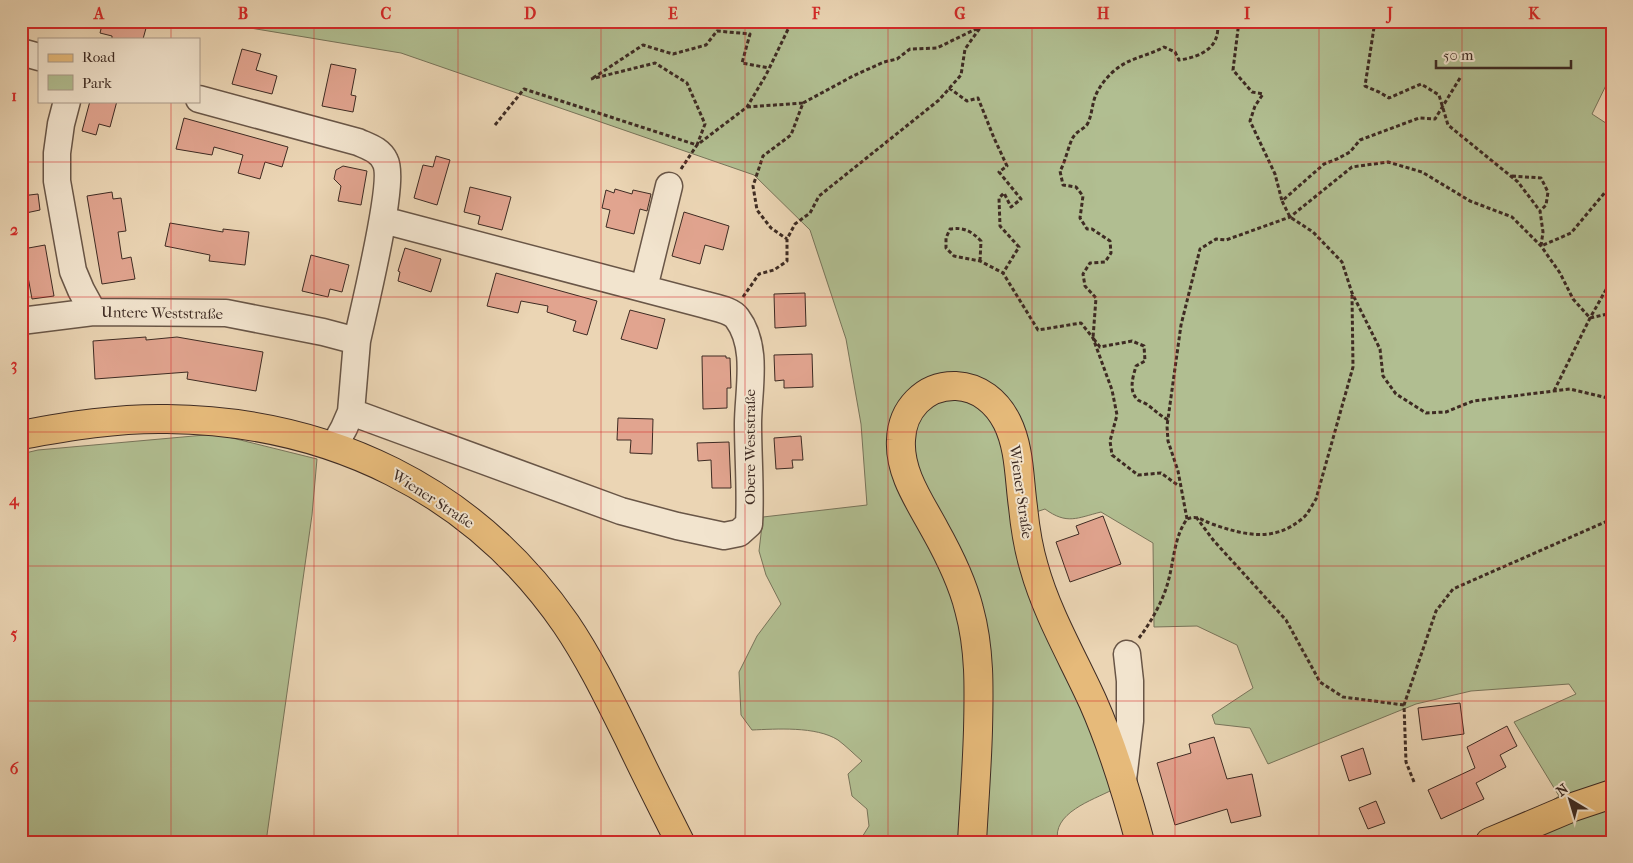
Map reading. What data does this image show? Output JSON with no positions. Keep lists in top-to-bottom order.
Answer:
{
  "streets": {
    "main road": ["Wiener Straße"],
    "street": ["Untere Weststraße", "Obere Weststraße"]
  },
  "legend": ["Road", "Park"],
  "scale_bar": "50 m",
  "north": "top left",
  "grid": {
    "columns": [
      "A",
      "B",
      "C",
      "D",
      "E",
      "F",
      "G",
      "H",
      "I",
      "J",
      "K"
    ],
    "rows": [
      "1",
      "2",
      "3",
      "4",
      "5",
      "6"
    ]
  }
}
